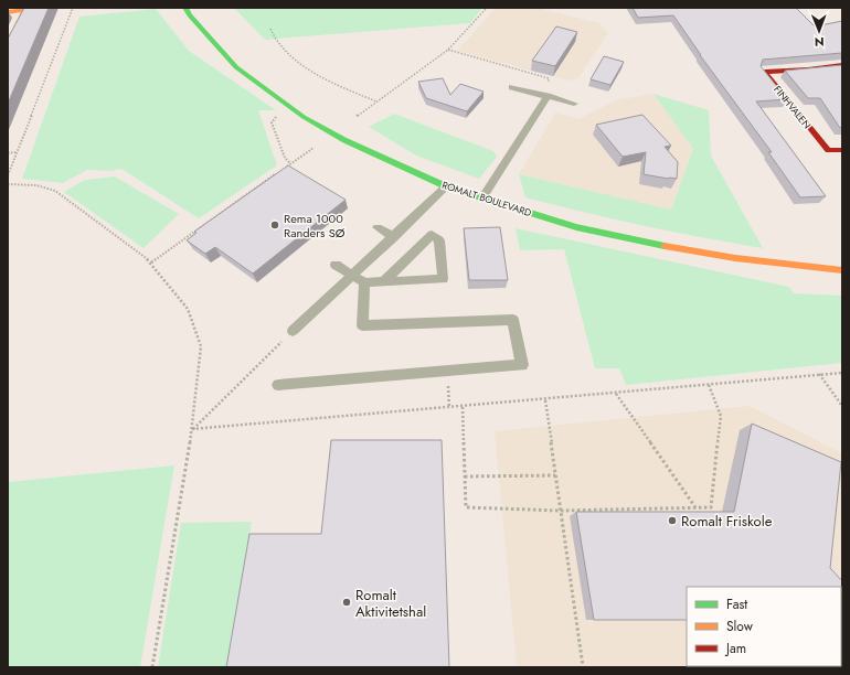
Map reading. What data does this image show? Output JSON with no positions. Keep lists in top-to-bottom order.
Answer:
{
  "streets": {
    "street": ["FINHVALEN", "ROMALT BOULEVARD"]
  },
  "places": ["Rema 1000 Randers SØ", "Romalt Friskole", "Romalt Aktivitetshal"],
  "legend": ["Fast", "Slow", "Jam"],
  "north": "bottom"
}
